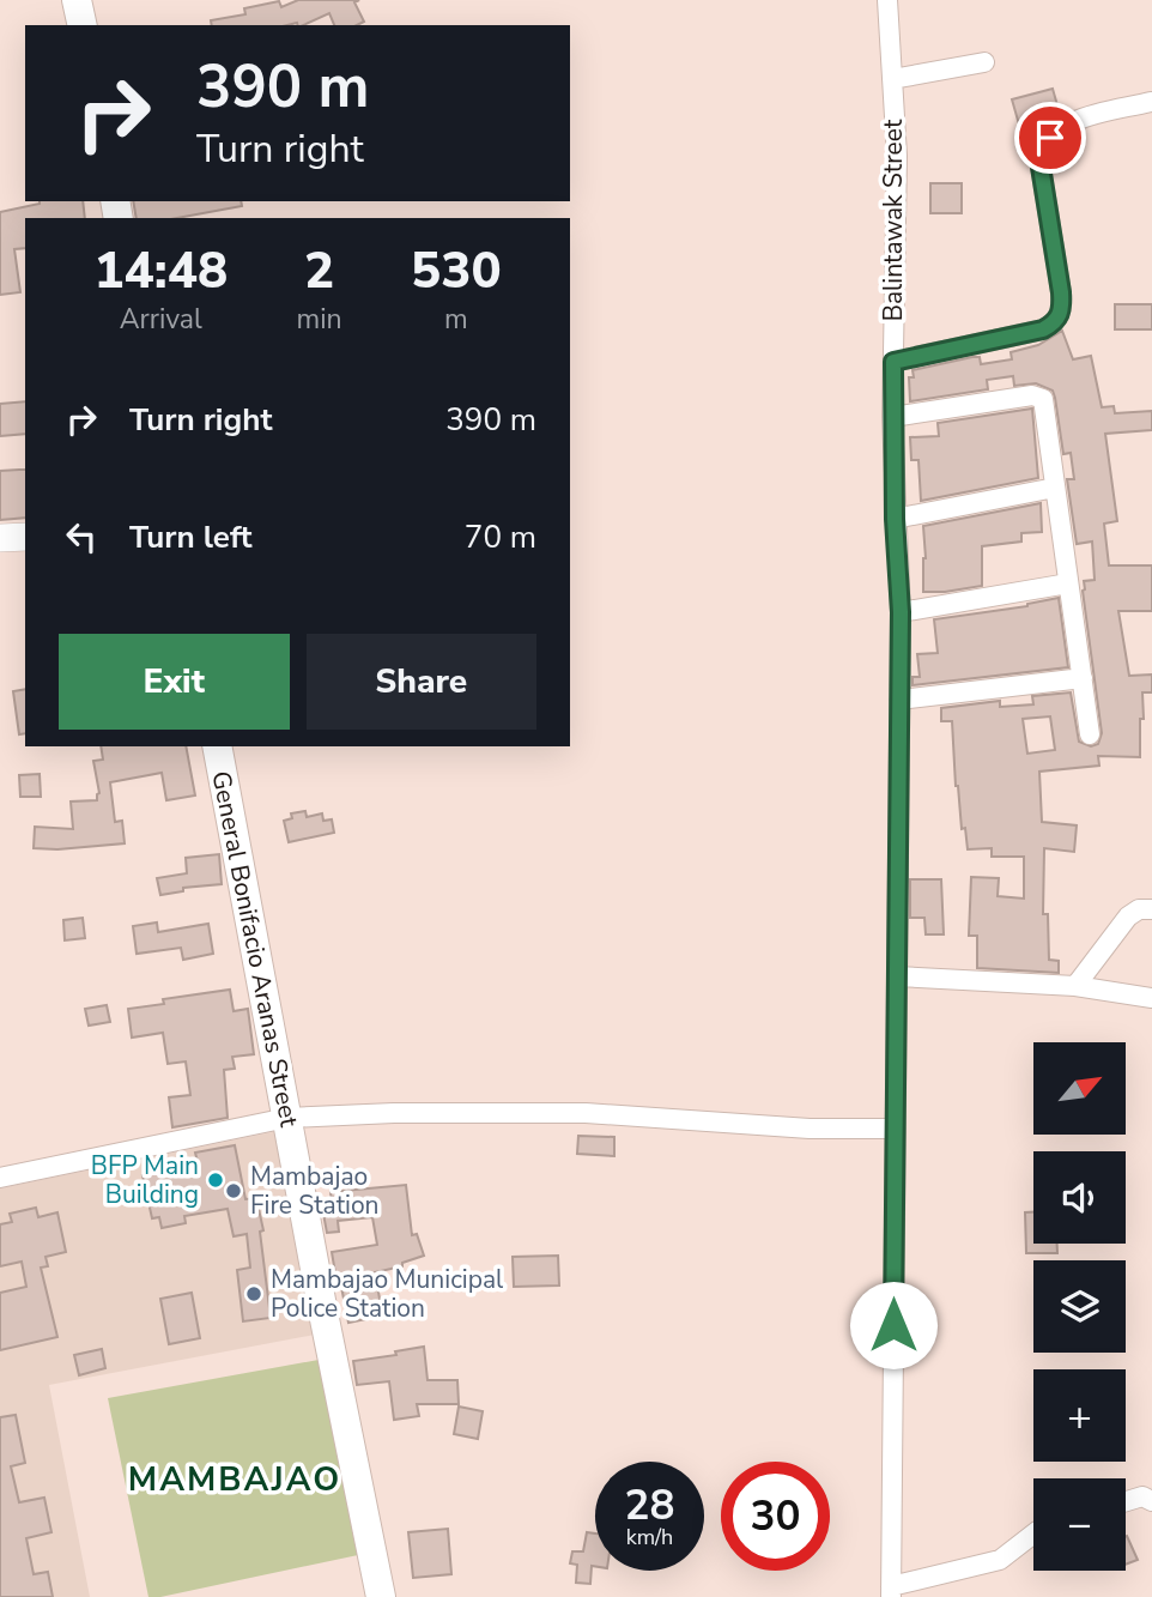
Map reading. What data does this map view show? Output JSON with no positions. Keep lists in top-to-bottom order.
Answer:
{
  "streets": {
    "main road": ["General Bonifacio Aranas Street"],
    "street": ["Balintawak Street"]
  },
  "districts": ["MAMBAJAO"],
  "places": ["BFP Main Building", "Mambajao Fire Station", "Mambajao Municipal Police Station"],
  "north": "top right",
  "page": {
    "turn": ["390 m", "Turn right"],
    "eta": [
      "14:48",
      "Arrival",
      "2",
      "min",
      "530",
      "m"
    ],
    "list": [
      {
        "name": "Turn right",
        "value": "390 m"
      },
      {
        "name": "Turn left",
        "value": "70 m"
      }
    ],
    "buttons": ["Exit", "Share"],
    "map_buttons": ["+", "−"],
    "speed": "28 km/h",
    "limit": "30"
  }
}
